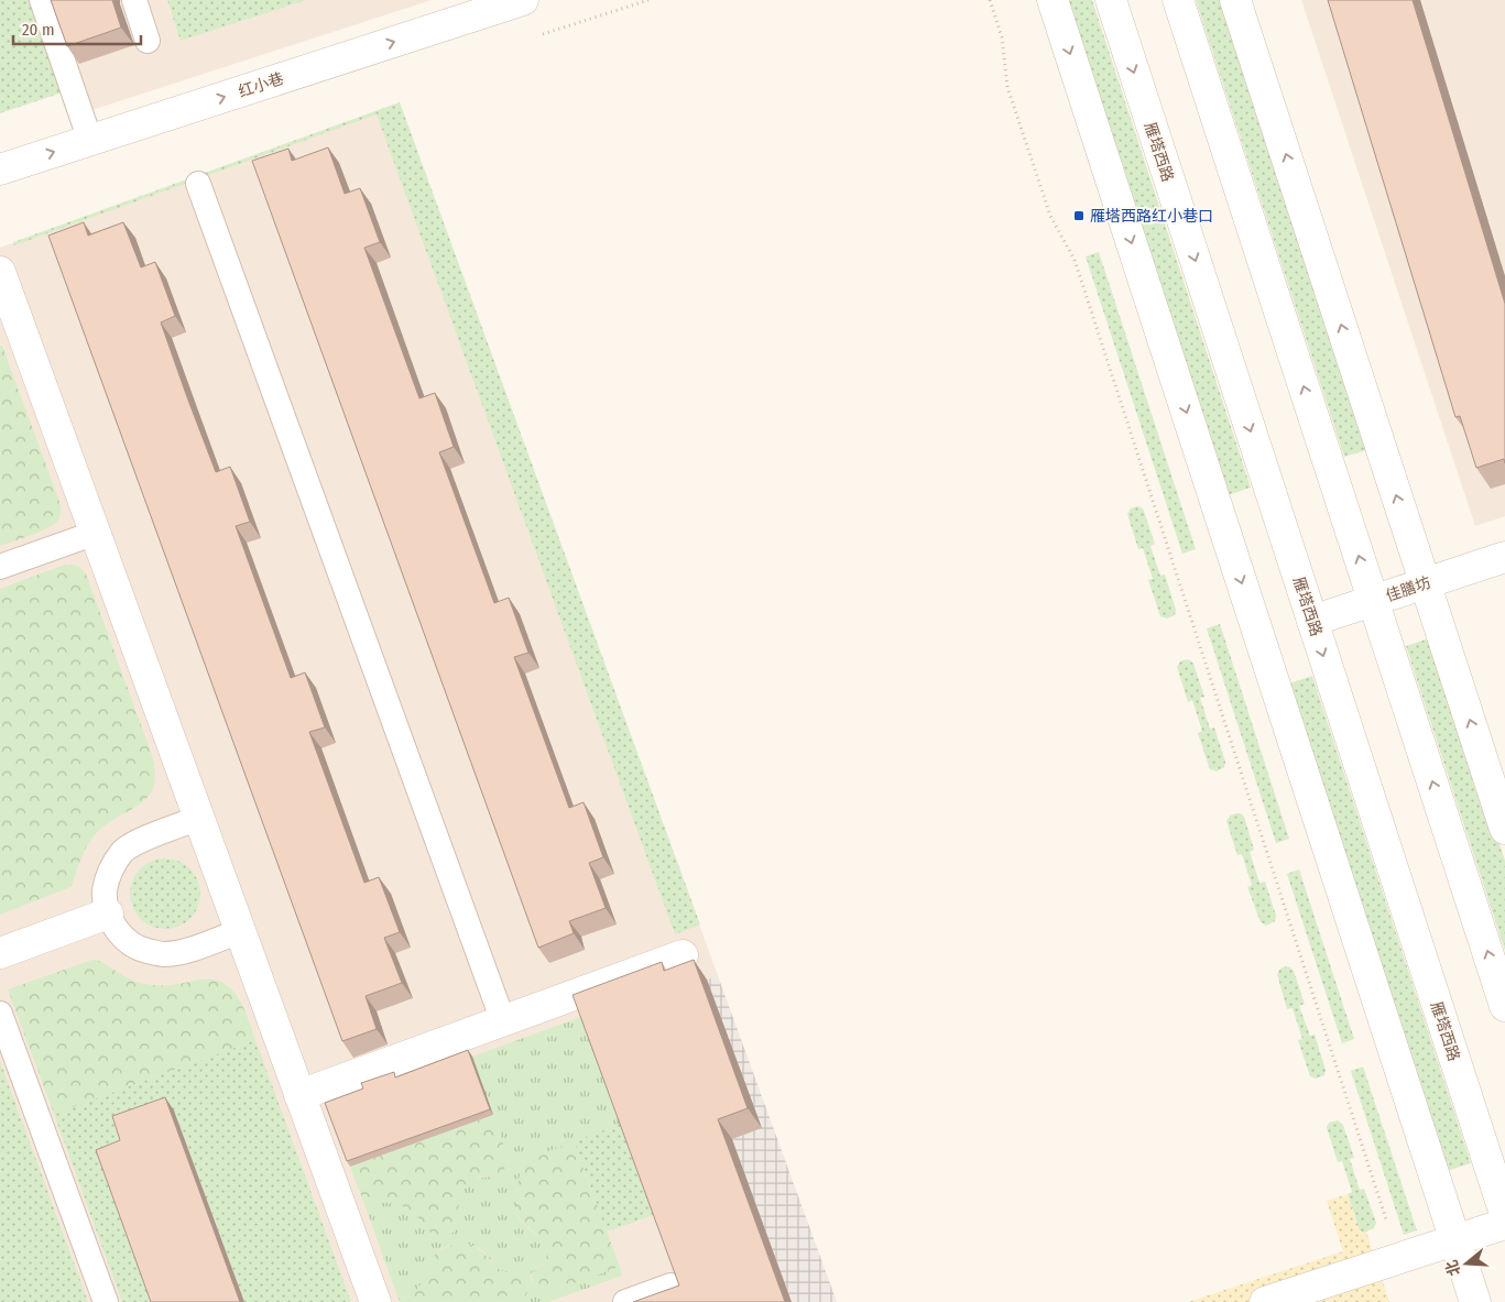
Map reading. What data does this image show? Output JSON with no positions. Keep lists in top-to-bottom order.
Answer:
{
  "streets": {
    "street": ["红小巷", "雁塔西路", "佳膳坊"]
  },
  "crossings": [
    ["雁塔西路", "佳膳坊"]
  ],
  "one_way": ["红小巷"],
  "places": {
    "transit": ["雁塔西路红小巷口"]
  },
  "scale_bar": "20 m",
  "north": "left"
}
